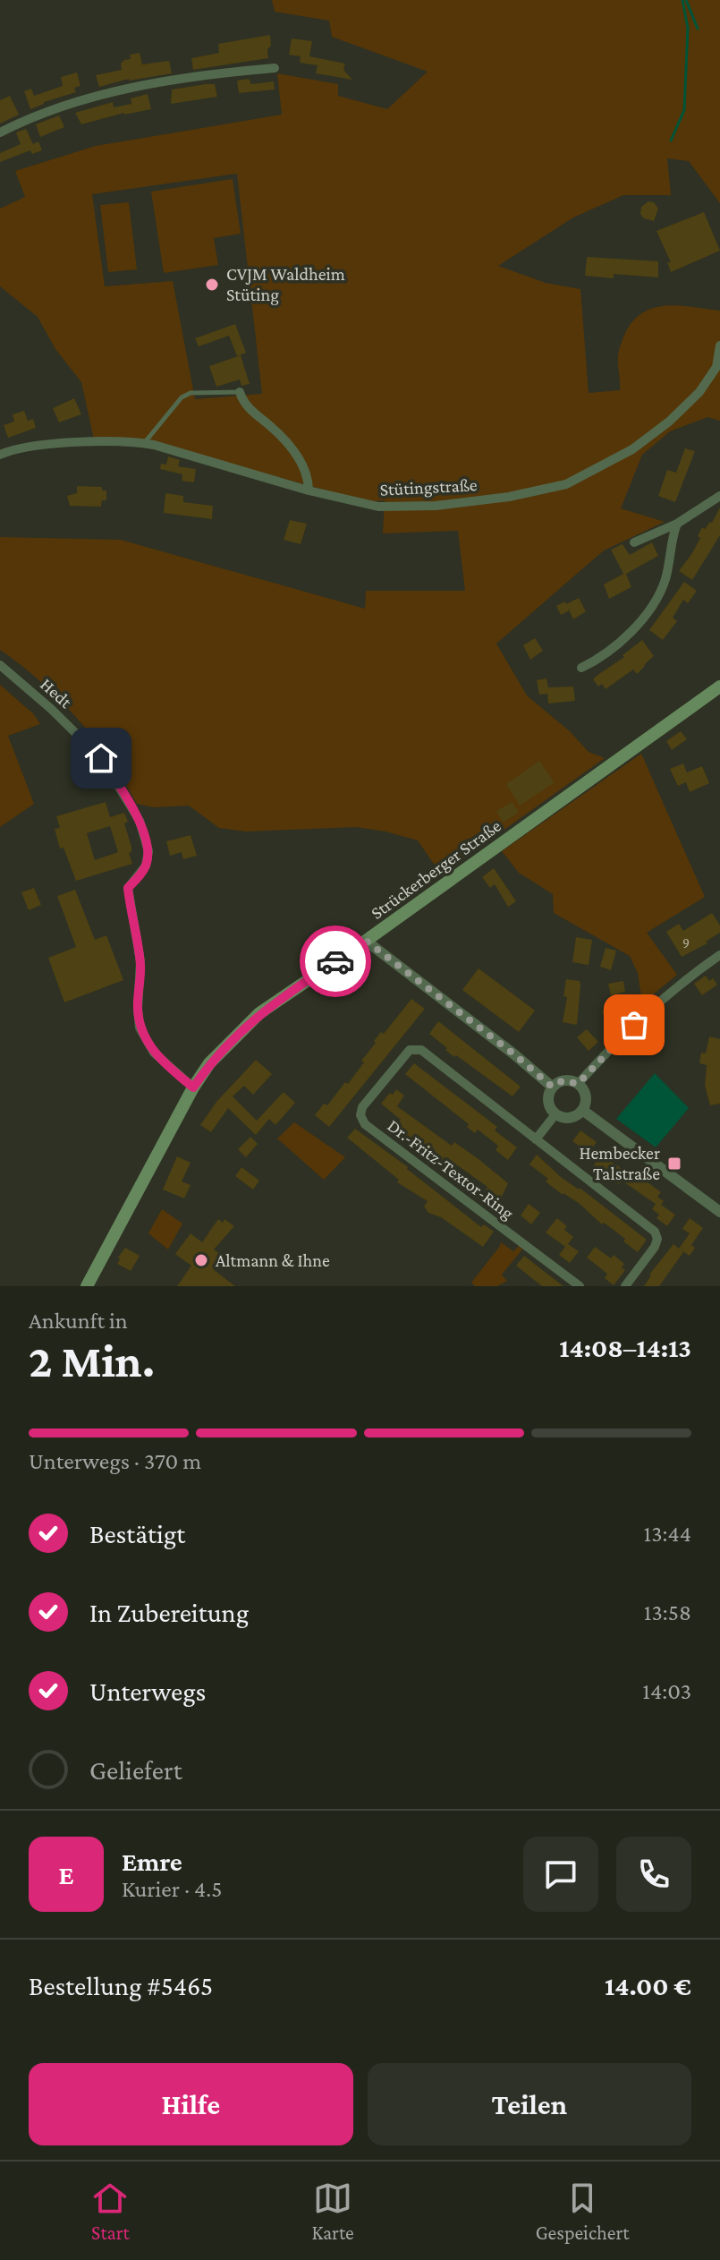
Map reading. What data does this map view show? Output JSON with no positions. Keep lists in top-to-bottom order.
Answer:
{
  "streets": {
    "main road": ["Strückerberger Straße"],
    "street": ["Stütingstraße", "Hedt", "Dr.-Fritz-Textor-Ring"]
  },
  "crossings": [
    ["Hedt", "Strückerberger Straße"]
  ],
  "places": {
    "other": ["CVJM Waldheim Stüting", "Altmann & Ihne"],
    "transit": ["Hembecker Talstraße"]
  },
  "house_numbers": ["9"],
  "page": {
    "heading": ["2 Min.", "Ankunft in", "14:08–14:13"],
    "panel": [
      "Emre",
      "Kurier · 4.5",
      "Bestellung #5465",
      "14.00 €"
    ],
    "bar": "Unterwegs · 370 m",
    "list": [
      ["Bestätigt", "13:44"],
      ["In Zubereitung", "13:58"],
      ["Unterwegs", "14:03"],
      "Geliefert"
    ],
    "round": "E",
    "buttons": ["Hilfe", "Teilen"],
    "tabs": ["Start", "Karte", "Gespeichert"]
  }
}
